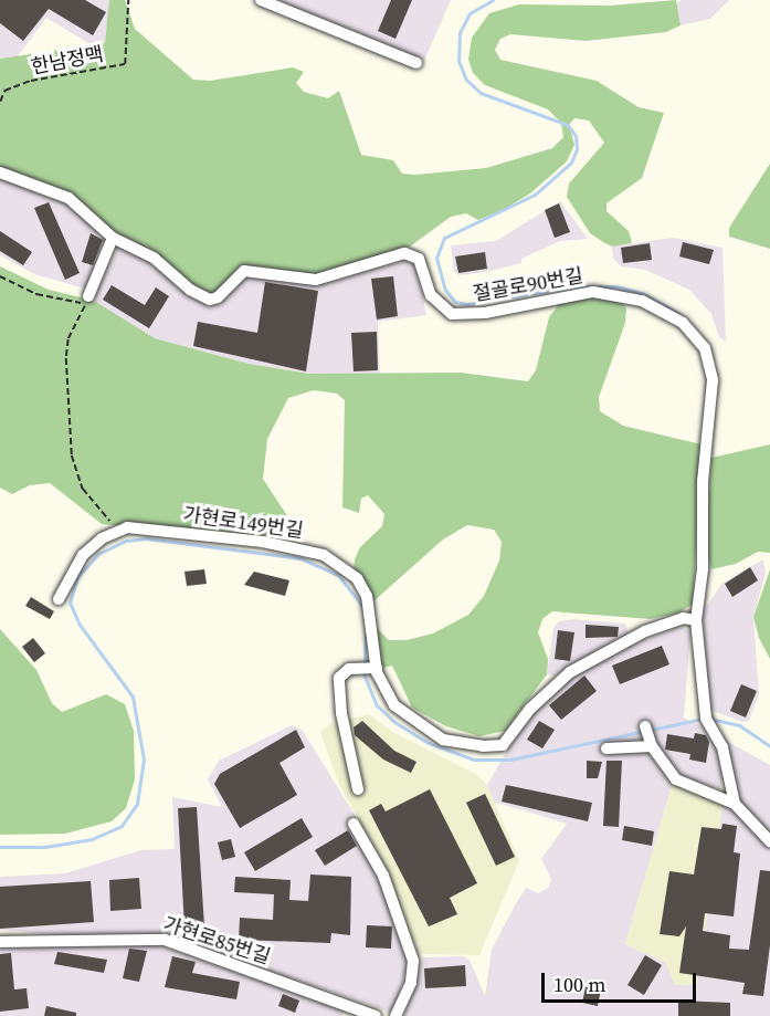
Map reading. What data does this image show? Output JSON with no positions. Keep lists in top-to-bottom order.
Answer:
{
  "streets": {
    "lane": ["절골로90번길", "가현로149번길", "가현로85번길"],
    "path": ["한남정맥"]
  },
  "crossings": [
    ["절골로90번길", "가현로149번길"]
  ],
  "scale_bar": "100 m"
}
